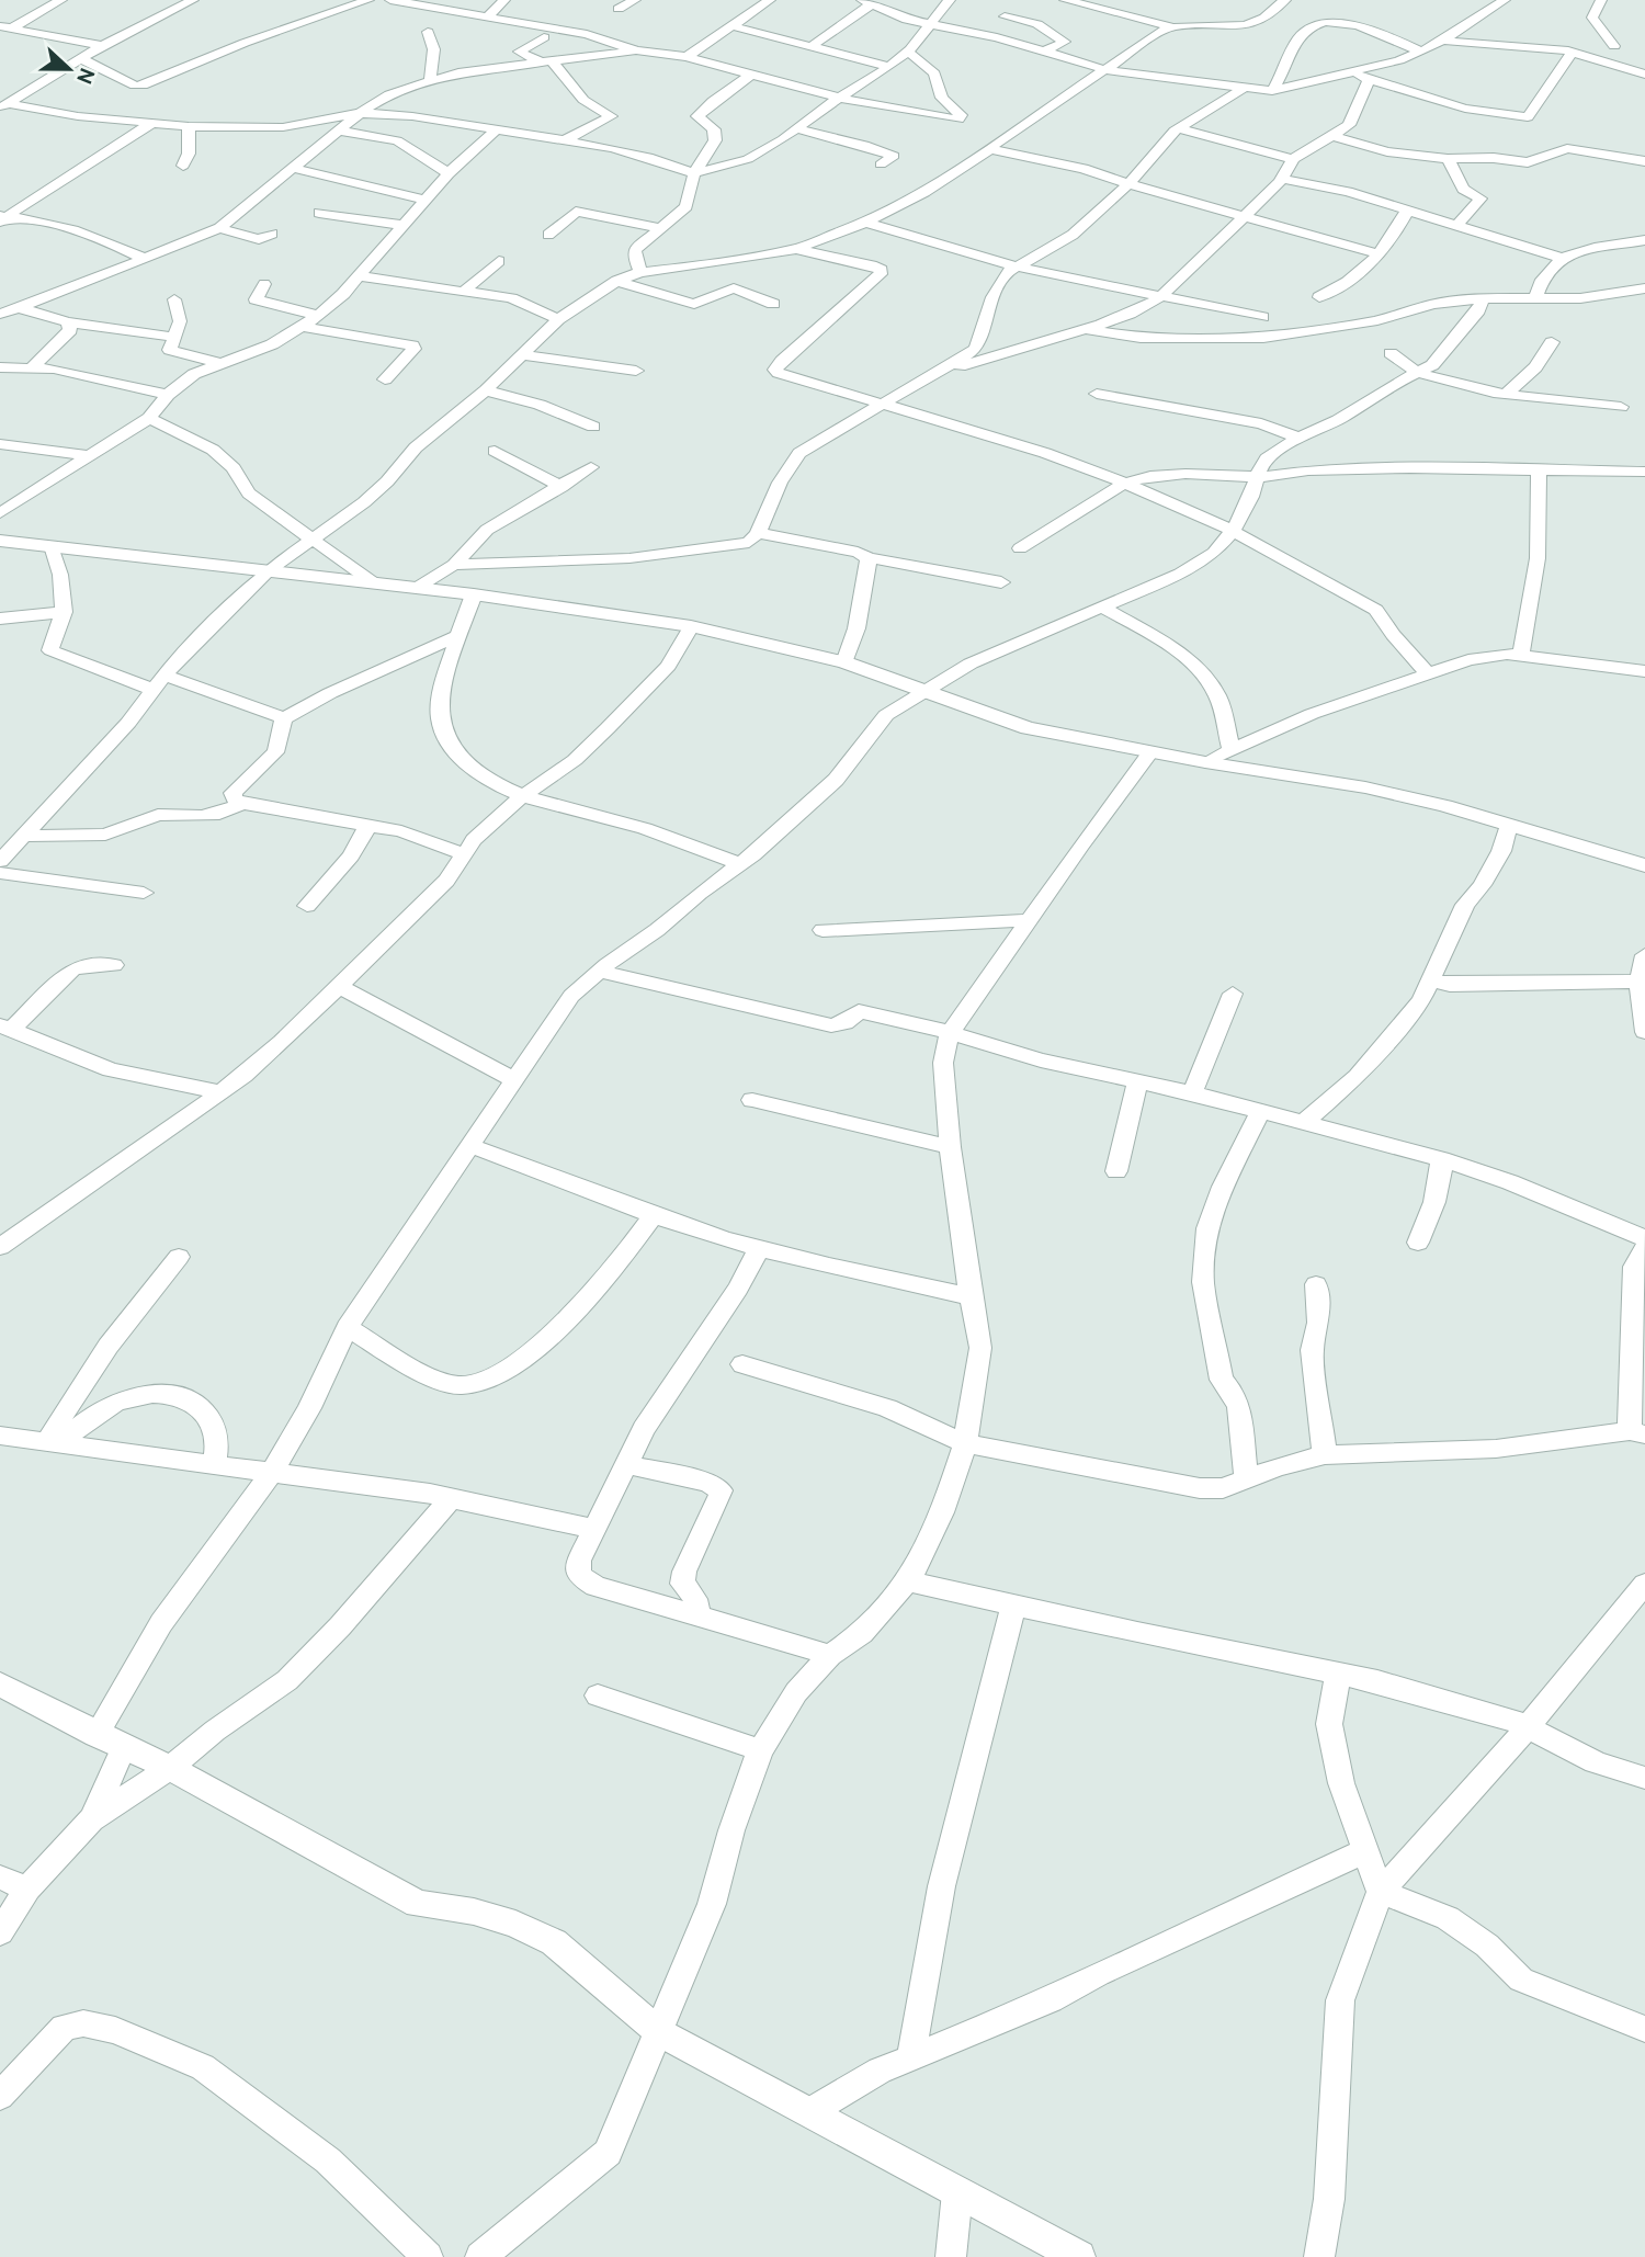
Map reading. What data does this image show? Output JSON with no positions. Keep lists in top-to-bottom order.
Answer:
{
  "north": "right"
}
